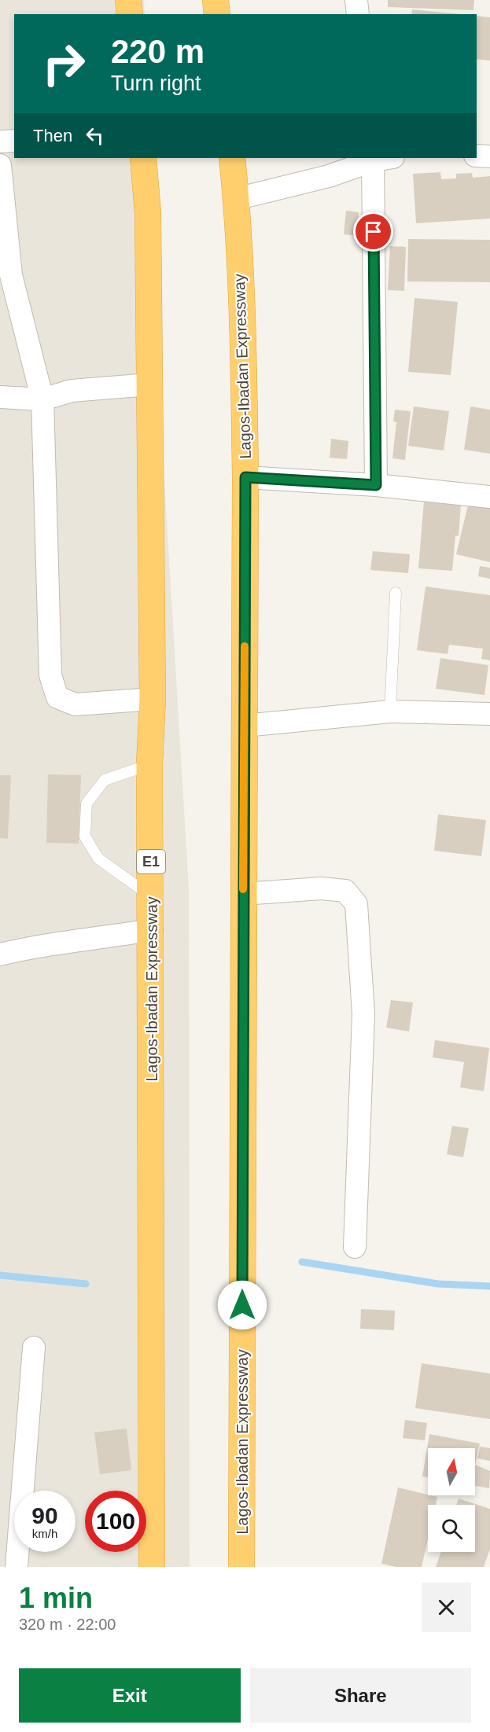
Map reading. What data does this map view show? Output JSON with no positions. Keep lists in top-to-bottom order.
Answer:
{
  "streets": {
    "highway": ["Lagos-Ibadan Expressway", "E1"]
  },
  "north": "top",
  "page": {
    "turn": ["220 m", "Turn right"],
    "then": "Then",
    "speed": "90 km/h",
    "limit": "100",
    "heading": ["1 min", "320 m · 22:00"],
    "buttons": ["Exit", "Share"]
  }
}
